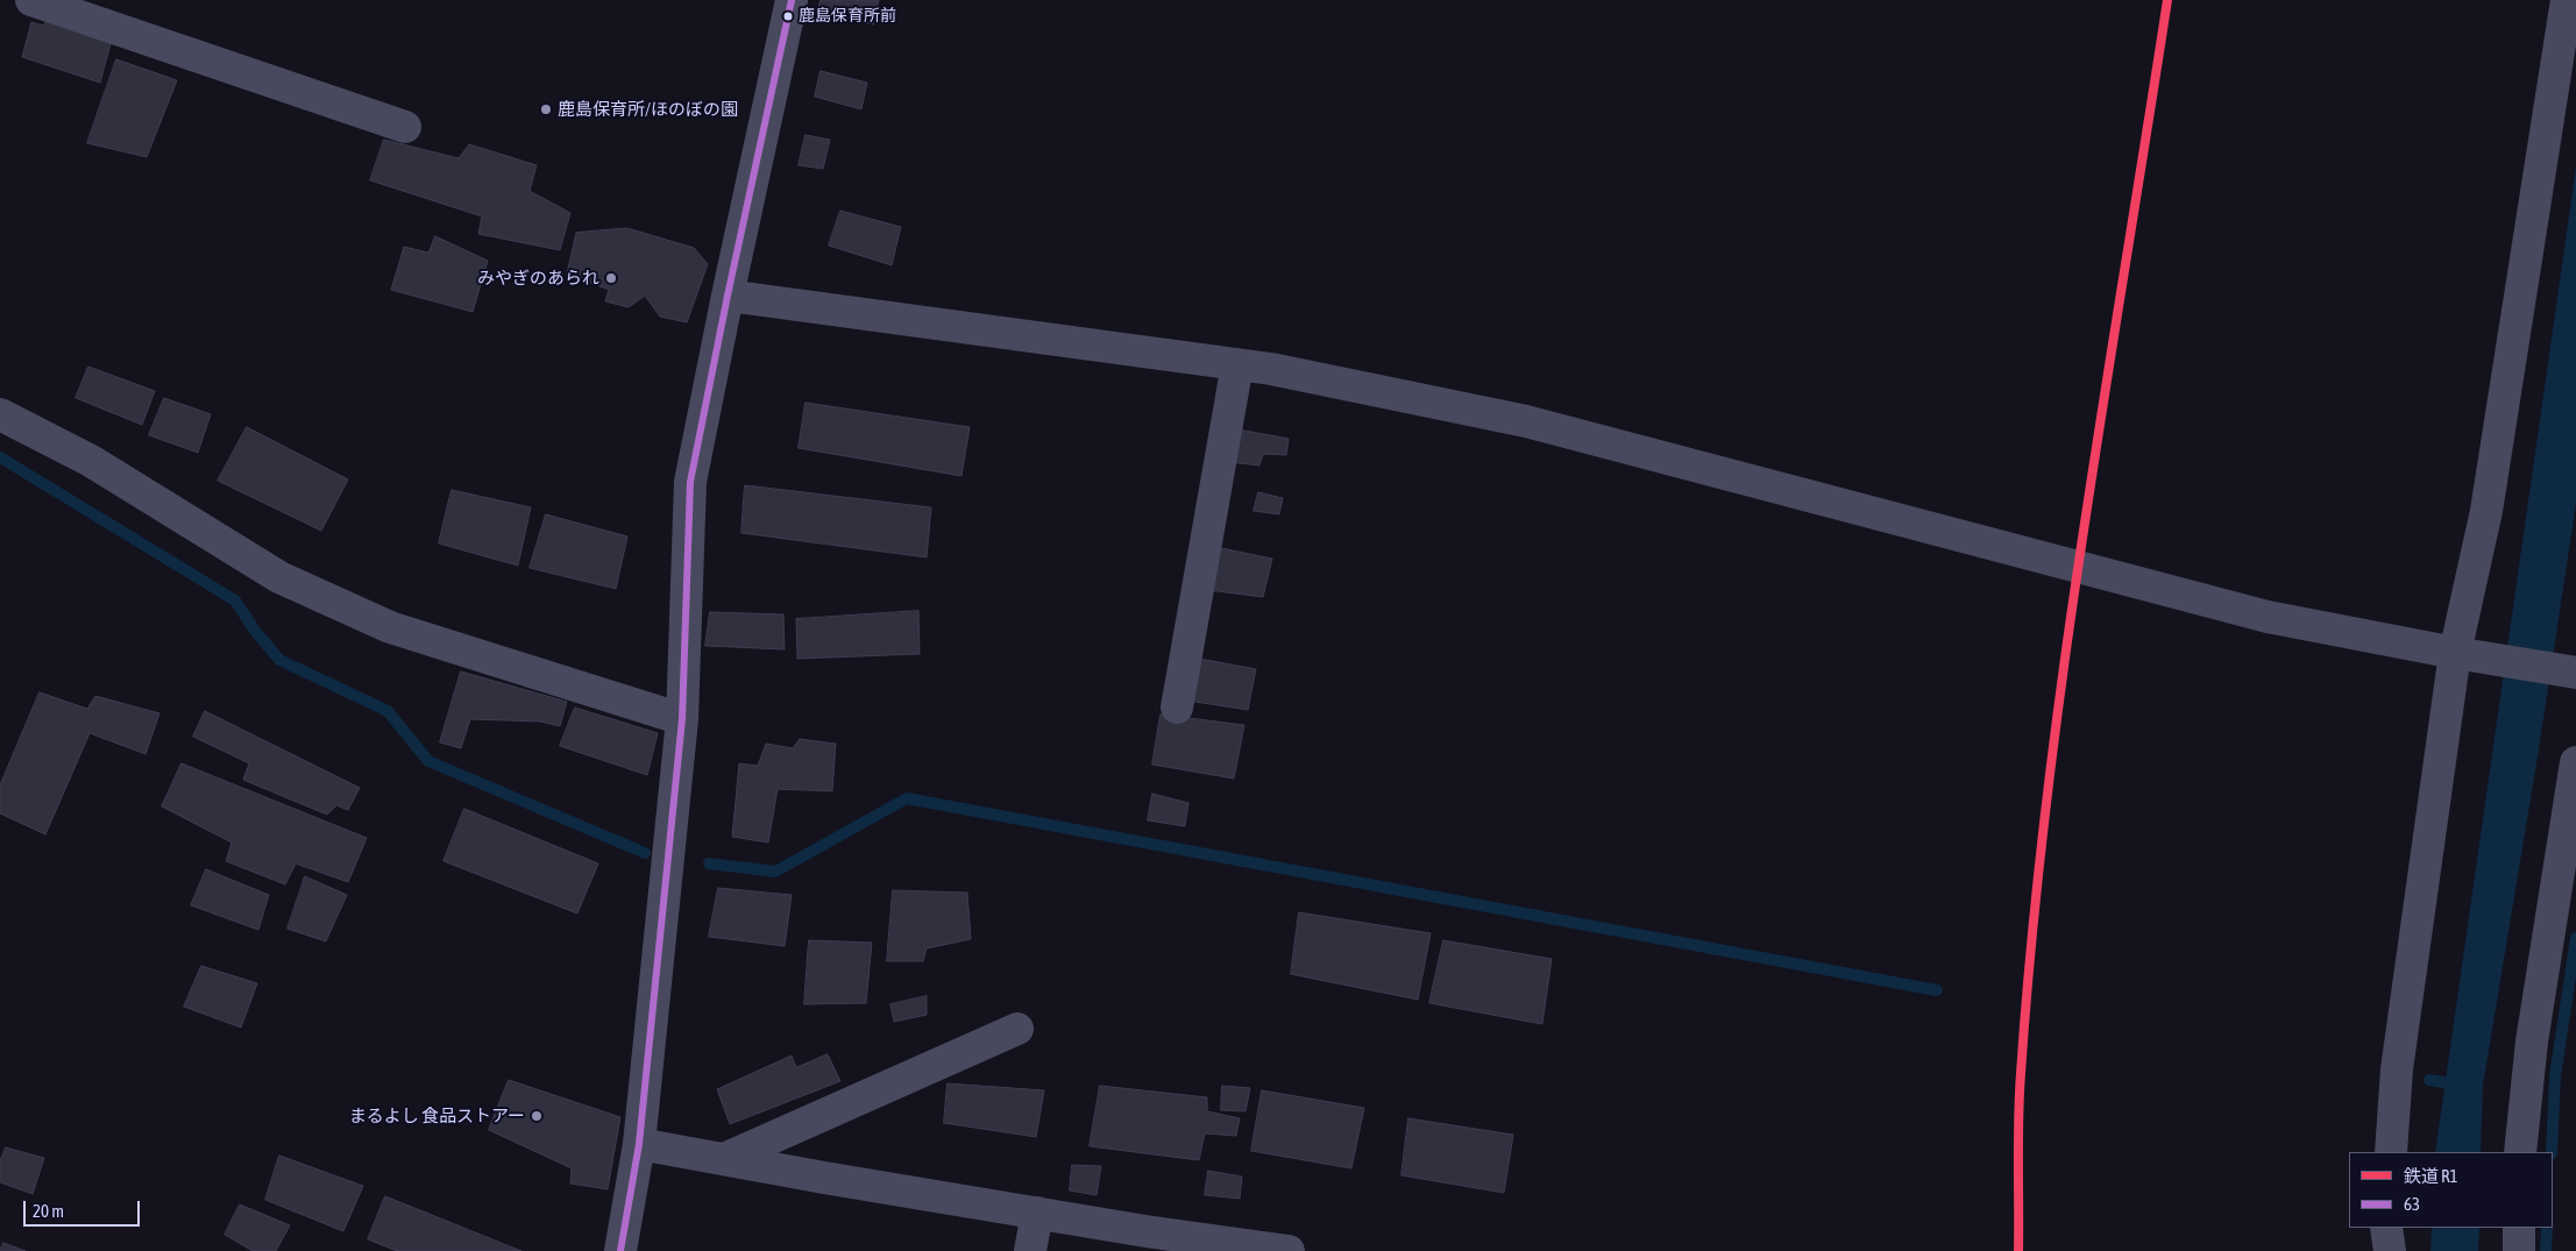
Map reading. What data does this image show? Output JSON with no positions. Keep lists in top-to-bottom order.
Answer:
{
  "places": [
    "鹿島保育所前",
    "鹿島保育所/ほのぼの園",
    "みやぎのあられ",
    "まるよし 食品ストアー"
  ],
  "lines": ["rail line R1", "transit line 63"],
  "legend": ["鉄道 R1", "63"],
  "scale_bar": "20 m"
}
